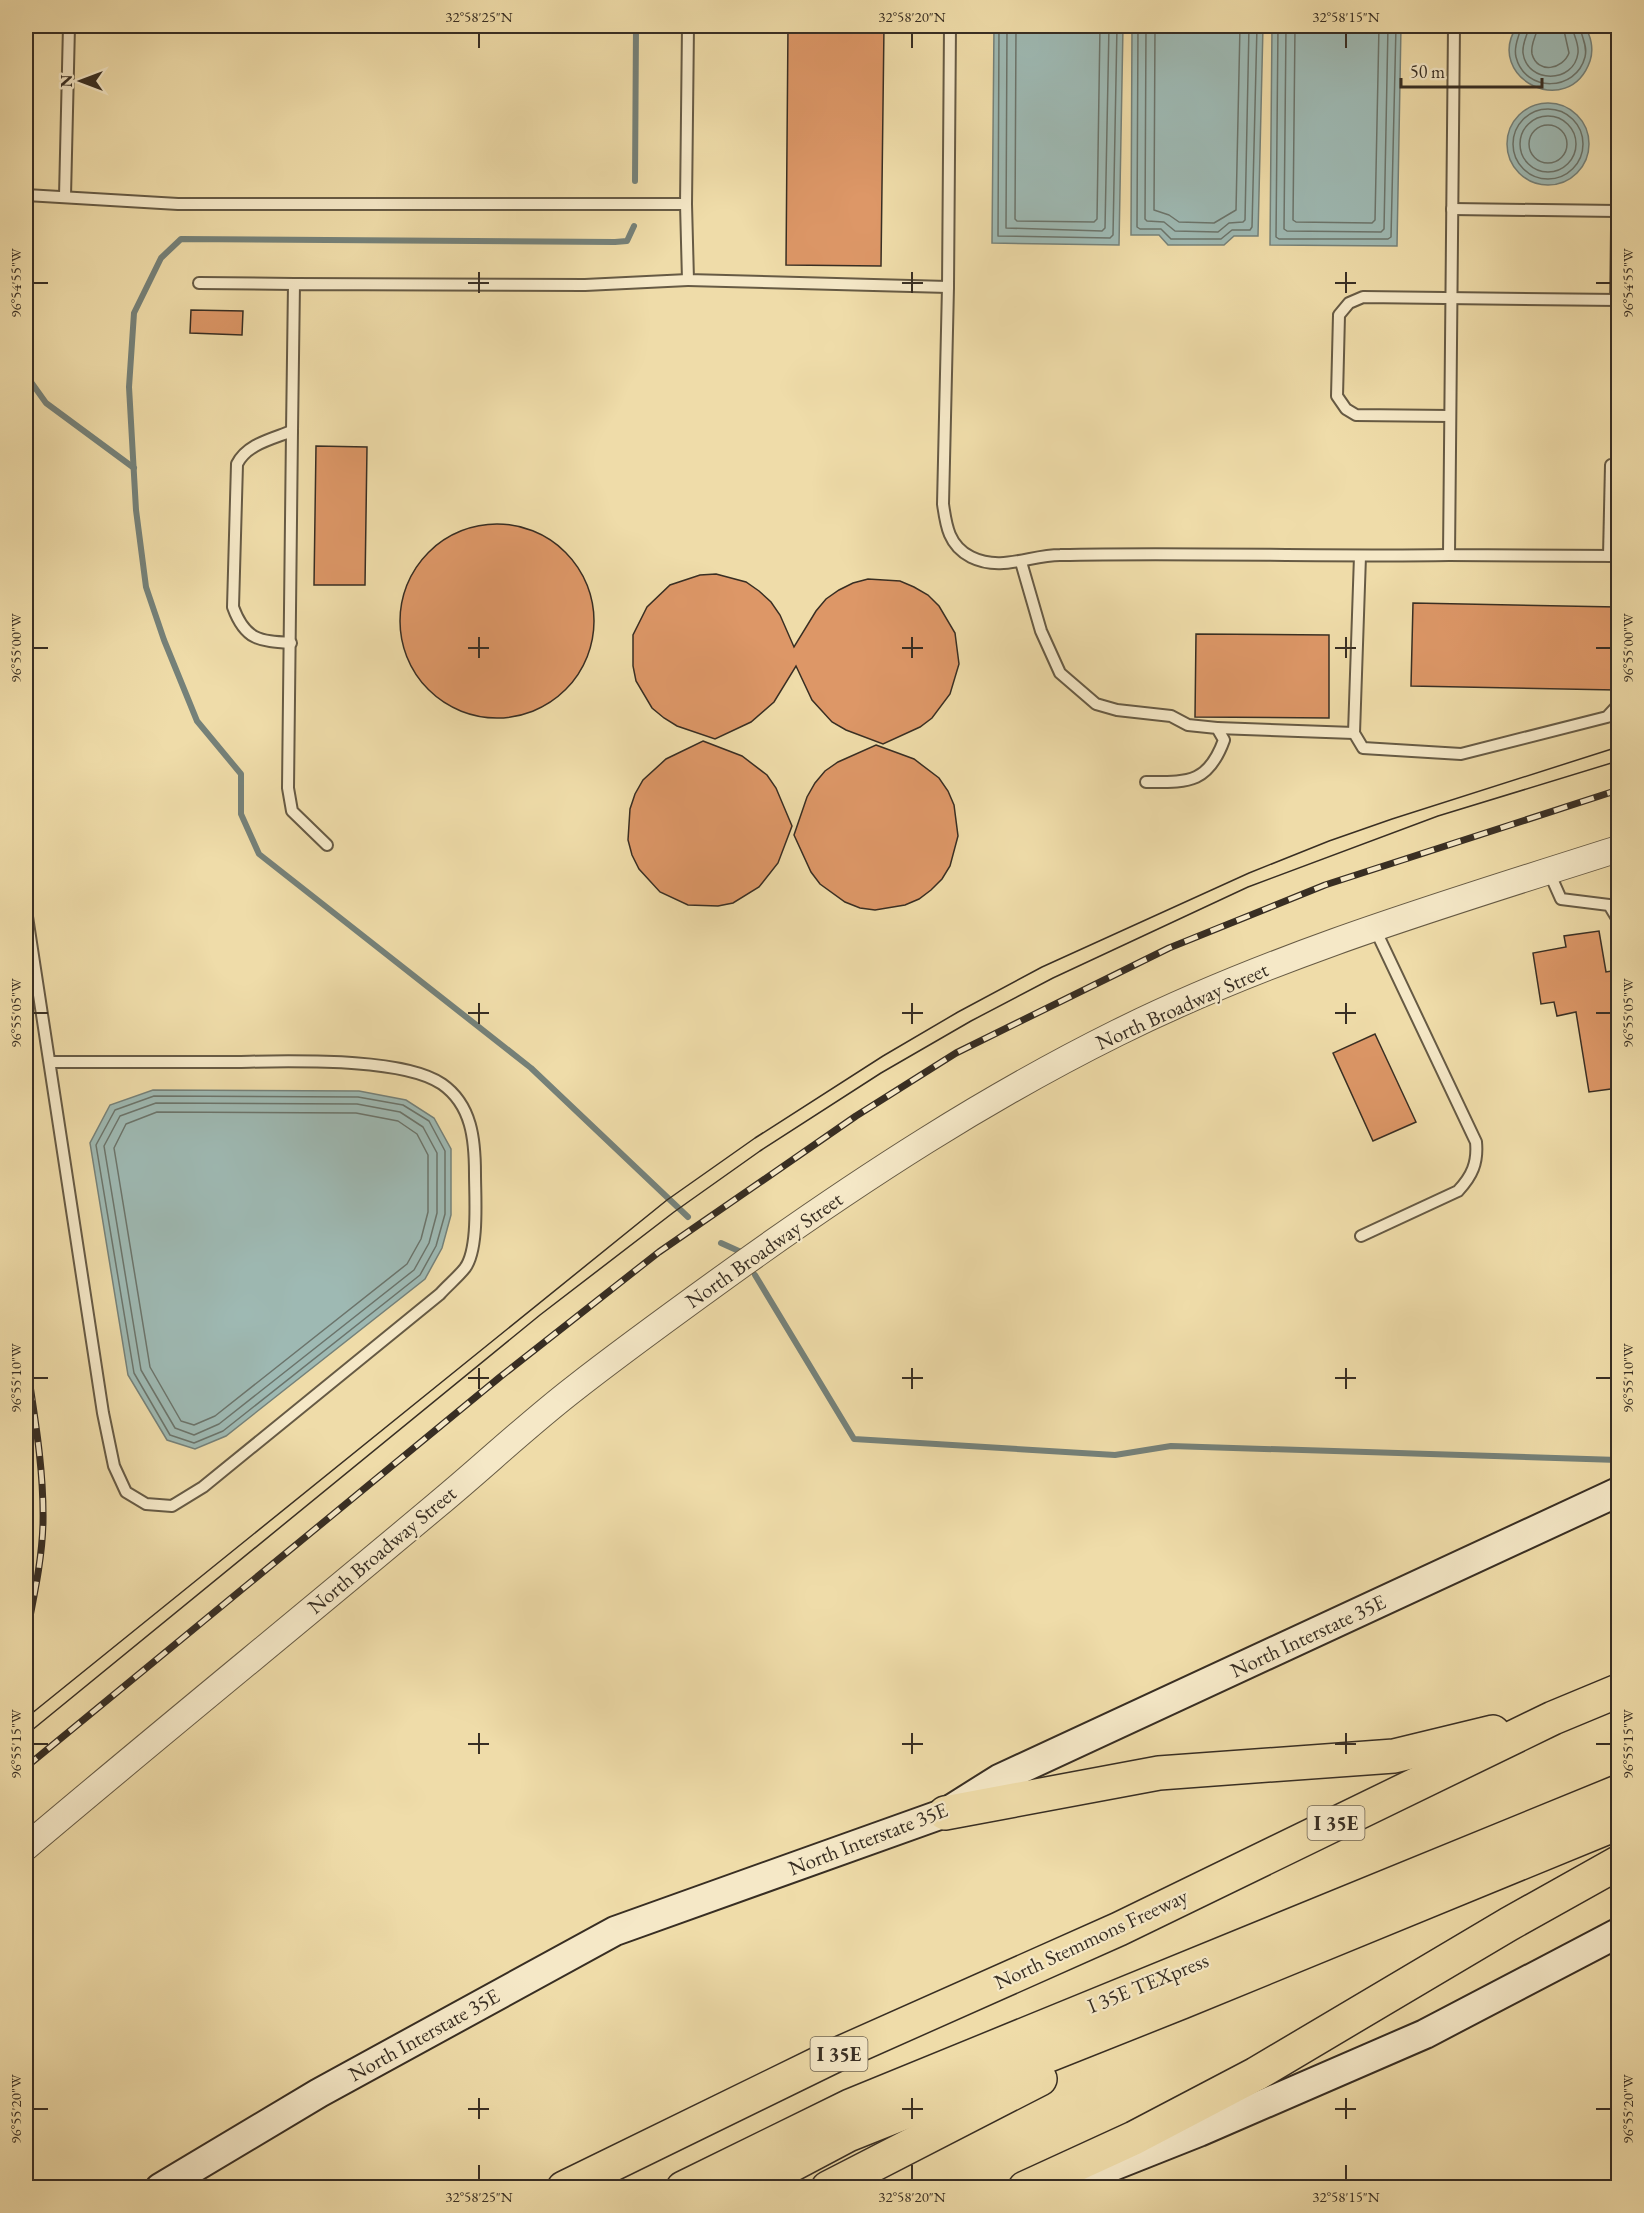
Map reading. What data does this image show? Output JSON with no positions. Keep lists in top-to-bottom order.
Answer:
{
  "streets": {
    "highway": ["I 35E", "North Stemmons Freeway", "I 35E TEXpress"],
    "main road": ["North Interstate 35E"],
    "street": ["North Broadway Street"]
  },
  "scale_bar": "50 m",
  "north": "left",
  "coordinates": [
    "32°58'25\"N",
    "32°58'20\"N",
    "32°58'15\"N",
    "96°54'55\"W",
    "96°55'00\"W",
    "96°55'05\"W",
    "96°55'10\"W",
    "96°55'15\"W",
    "96°55'20\"W"
  ]
}
